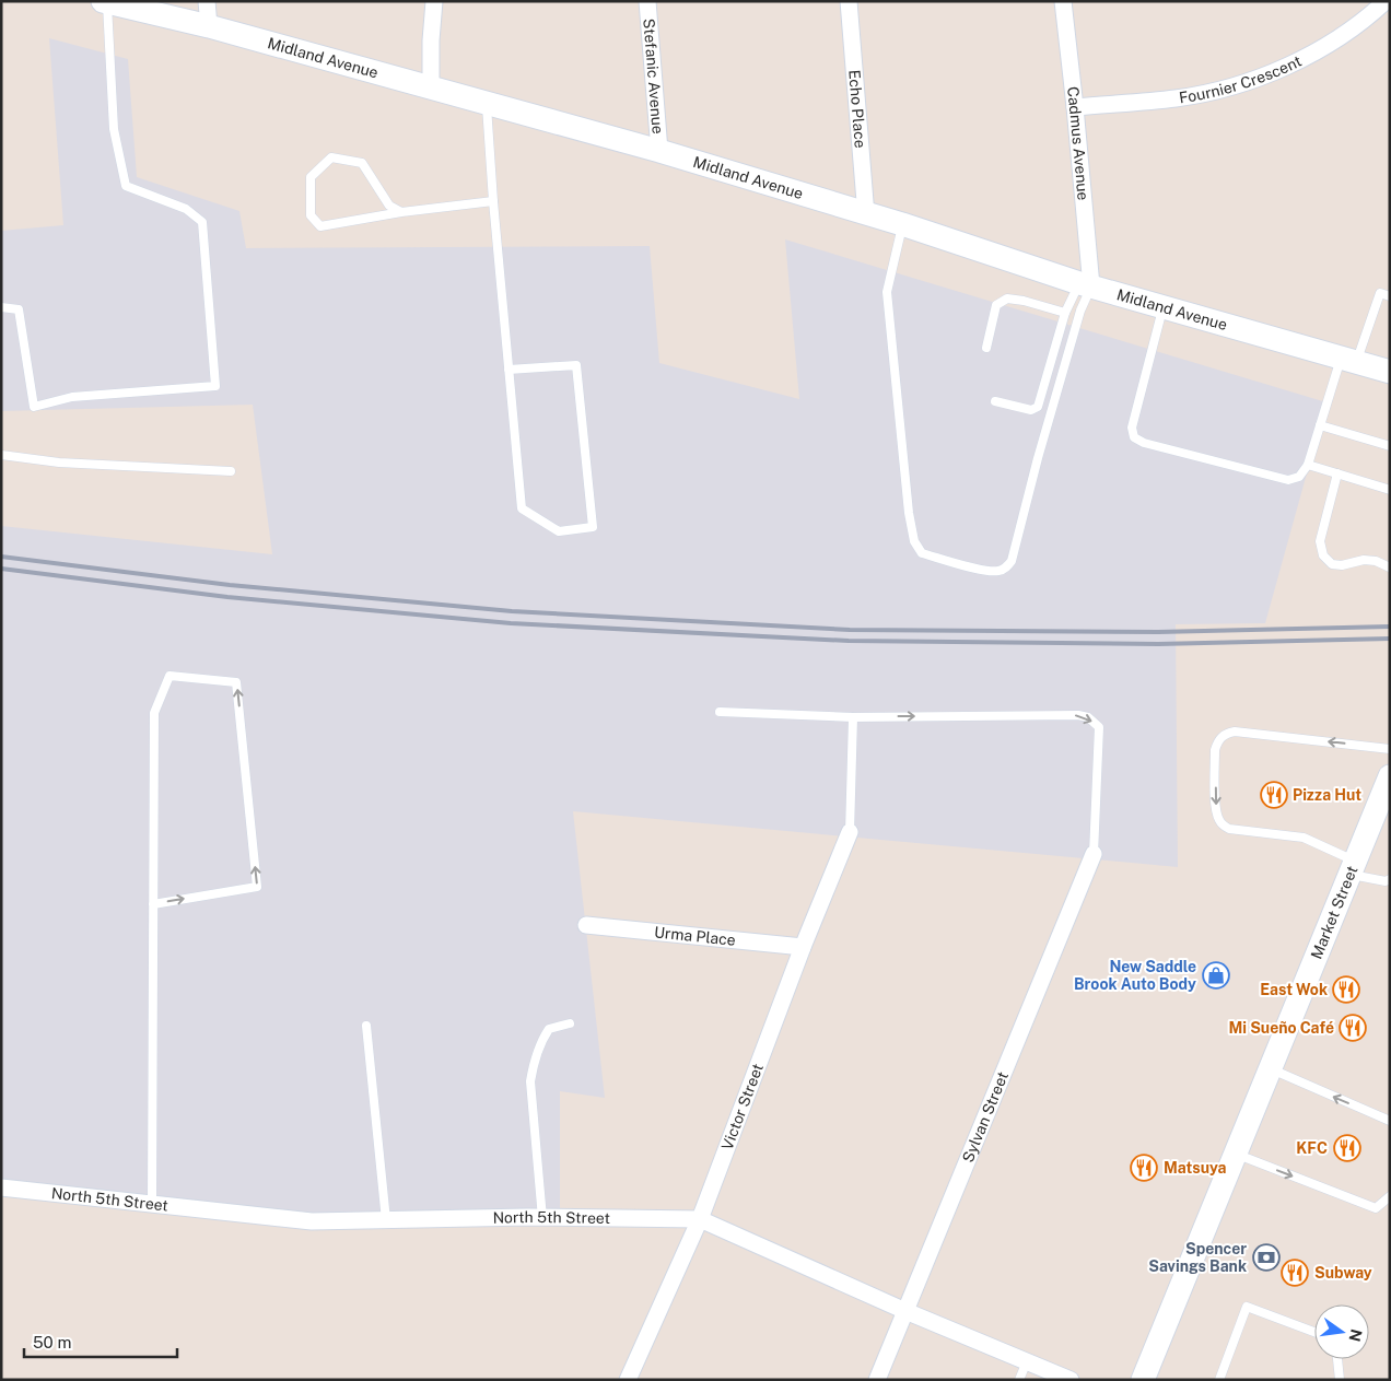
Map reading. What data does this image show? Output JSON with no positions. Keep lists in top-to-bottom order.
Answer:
{
  "streets": {
    "street": [
      "Midland Avenue",
      "Stefanic Avenue",
      "Fournier Crescent",
      "Echo Place",
      "Cadmus Avenue",
      "Market Street",
      "Urma Place",
      "Victor Street",
      "Sylvan Street",
      "North 5th Street"
    ]
  },
  "crossings": [
    ["Midland Avenue", "Stefanic Avenue"],
    ["Midland Avenue", "Echo Place"],
    ["Midland Avenue", "Cadmus Avenue"],
    ["Fournier Crescent", "Cadmus Avenue"],
    ["Urma Place", "Victor Street"],
    ["Victor Street", "North 5th Street"],
    ["Sylvan Street", "North 5th Street"]
  ],
  "places": {
    "restaurant": [
      "Pizza Hut",
      "East Wok",
      "Mi Sueño Café",
      "KFC",
      "Matsuya",
      "Subway"
    ],
    "shop": ["New Saddle Brook Auto Body"],
    "bank": ["Spencer Savings Bank"]
  },
  "scale_bar": "50 m",
  "north": "right"
}
